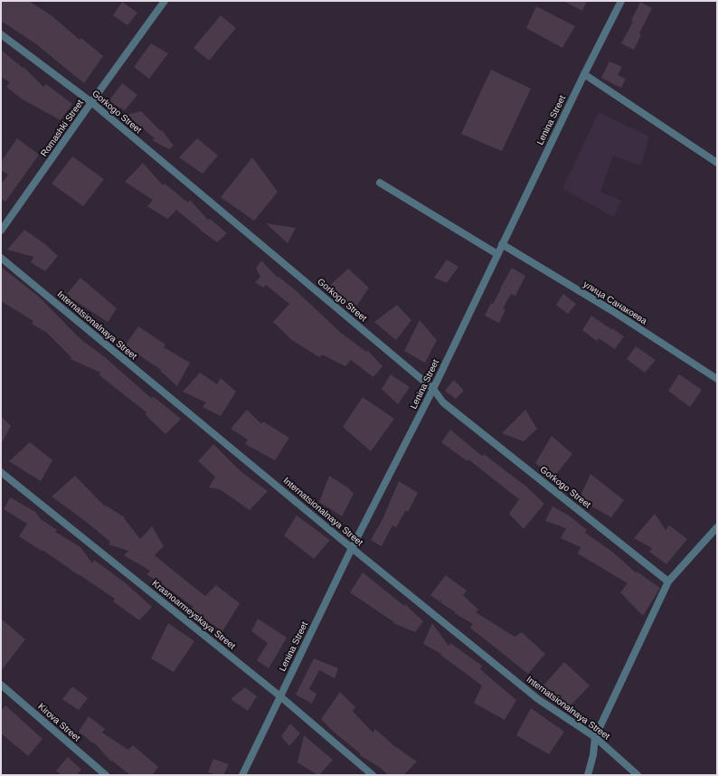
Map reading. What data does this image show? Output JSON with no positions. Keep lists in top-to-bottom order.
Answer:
{
  "streets": {
    "street": [
      "Gorkogo Street",
      "Lenina Street",
      "Romashki Street",
      "улица Санакоева",
      "Internatsionalnaya Street",
      "Krasnoarmeyskaya Street",
      "Kirova Street"
    ]
  },
  "crossings": [
    ["Gorkogo Street", "Lenina Street"],
    ["Gorkogo Street", "Romashki Street"],
    ["Lenina Street", "улица Санакоева"],
    ["Lenina Street", "Internatsionalnaya Street"],
    ["Lenina Street", "Krasnoarmeyskaya Street"]
  ]
}
